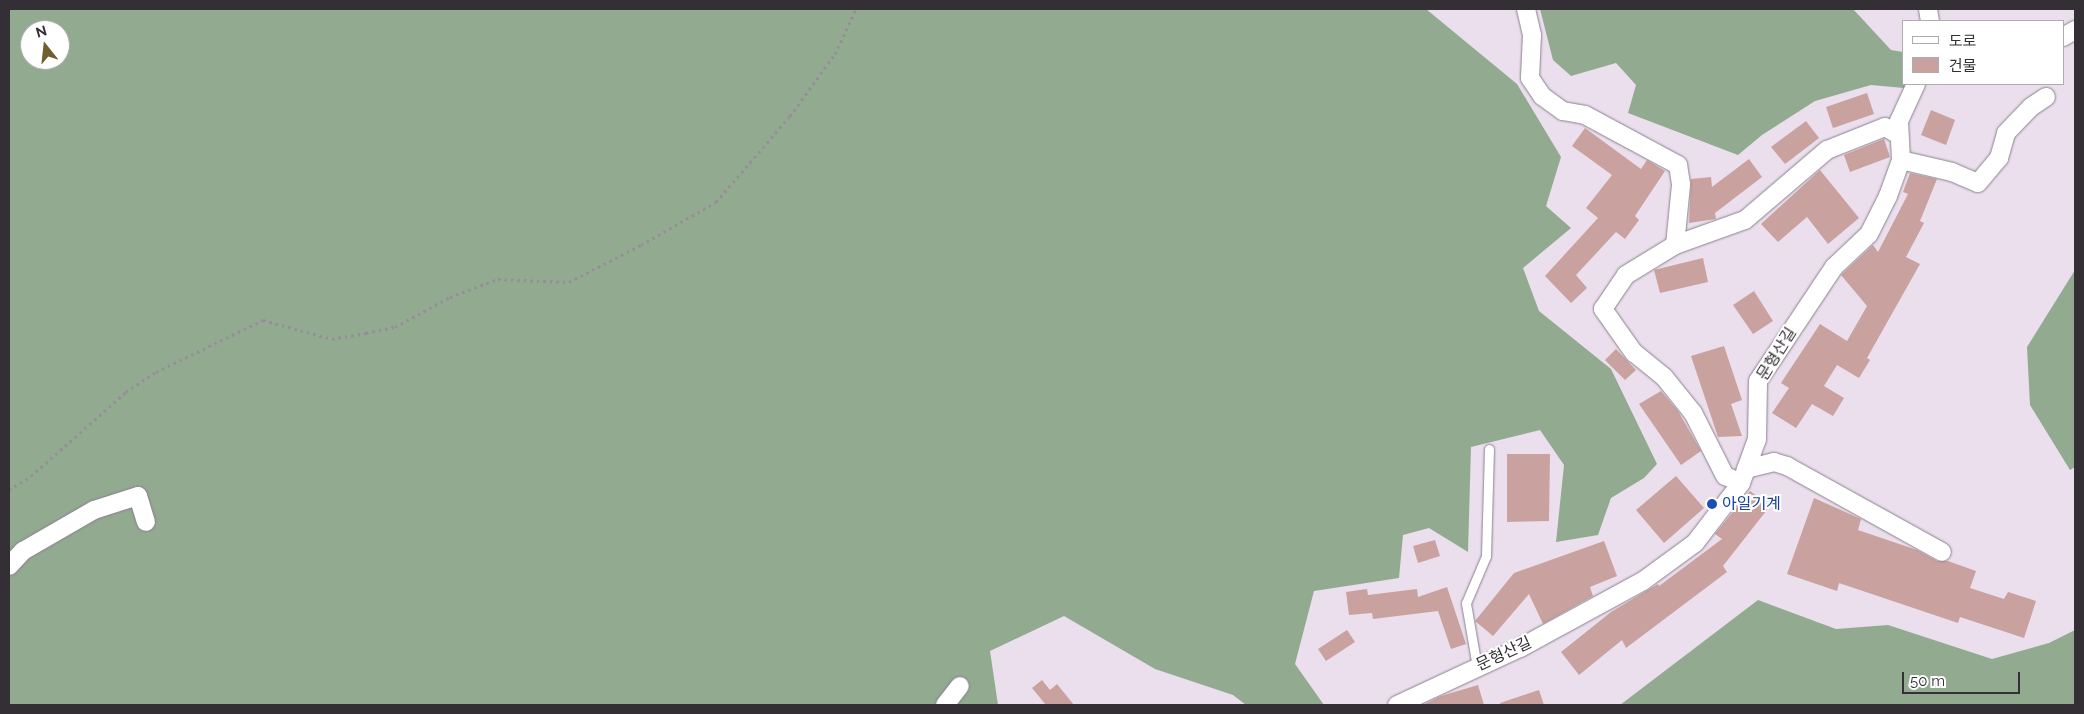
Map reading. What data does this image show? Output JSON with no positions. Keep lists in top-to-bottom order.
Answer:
{
  "streets": {
    "street": ["문형산길"]
  },
  "places": ["아일기계"],
  "legend": ["도로", "건물"],
  "scale_bar": "50 m",
  "north": "top"
}
